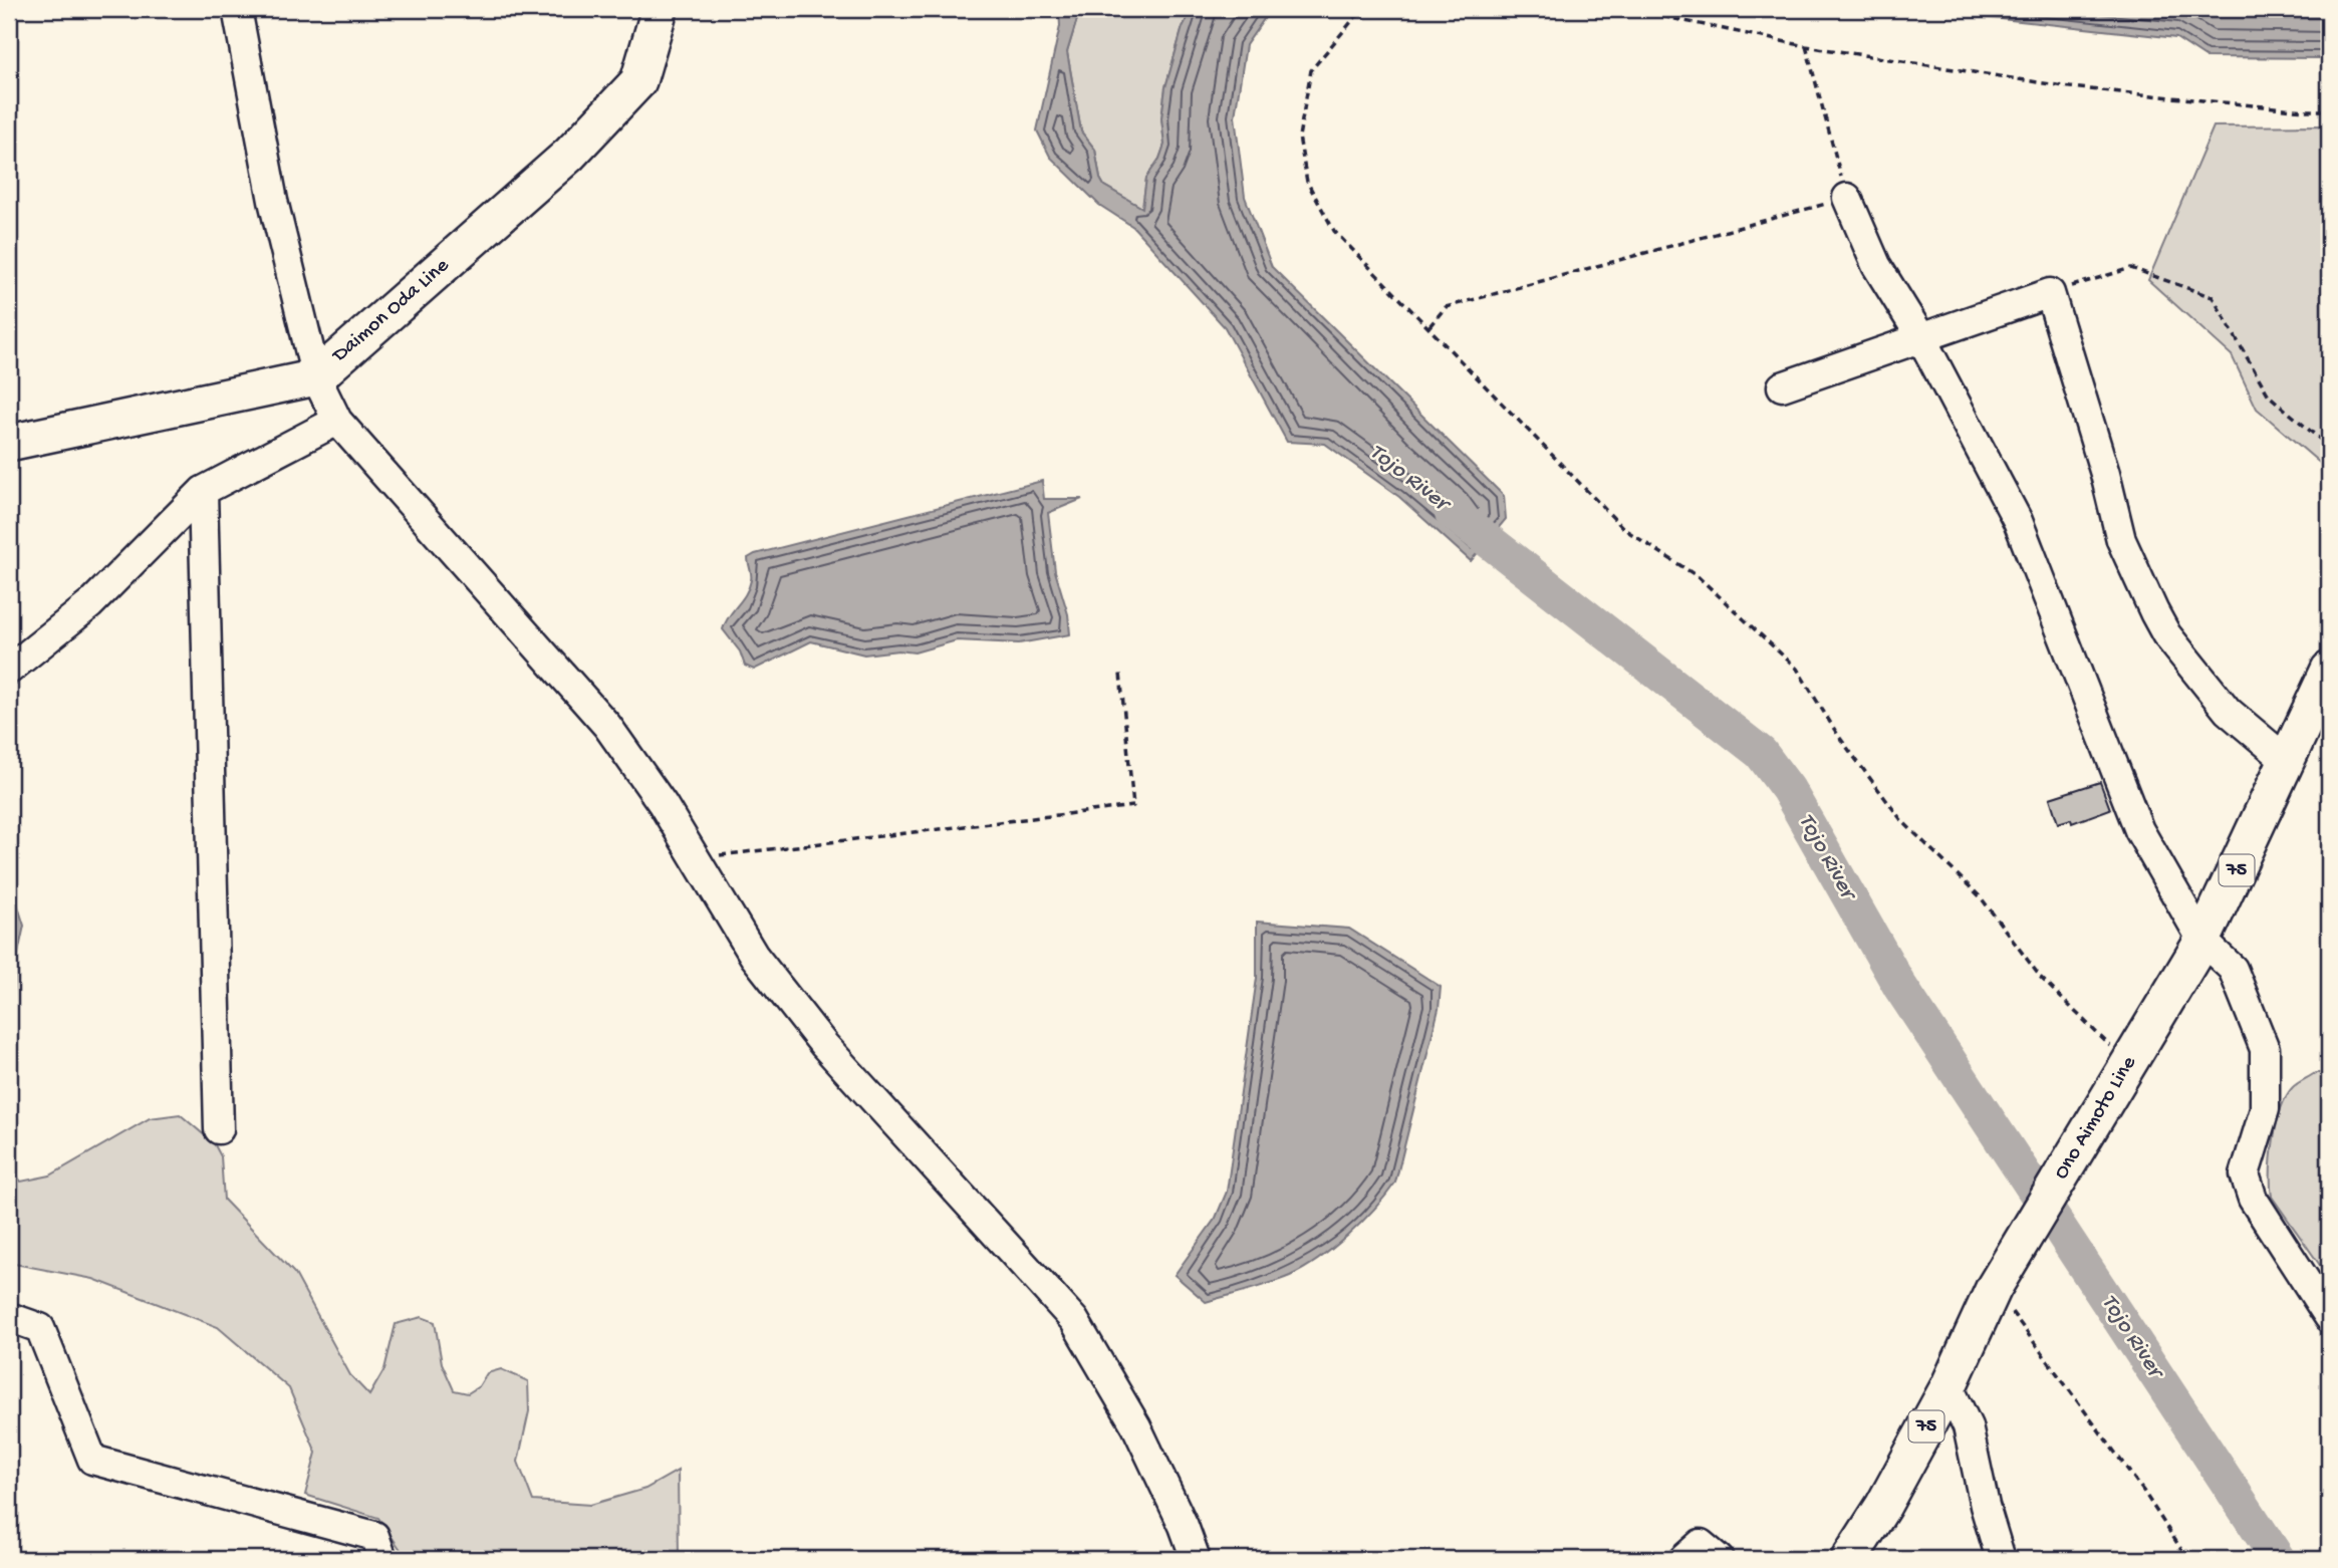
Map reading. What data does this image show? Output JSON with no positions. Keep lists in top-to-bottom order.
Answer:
{
  "streets": {
    "main road": ["Daimon Oda Line", "75", "Ono Aimoto Line"]
  },
  "water": ["Tojo River"]
}
